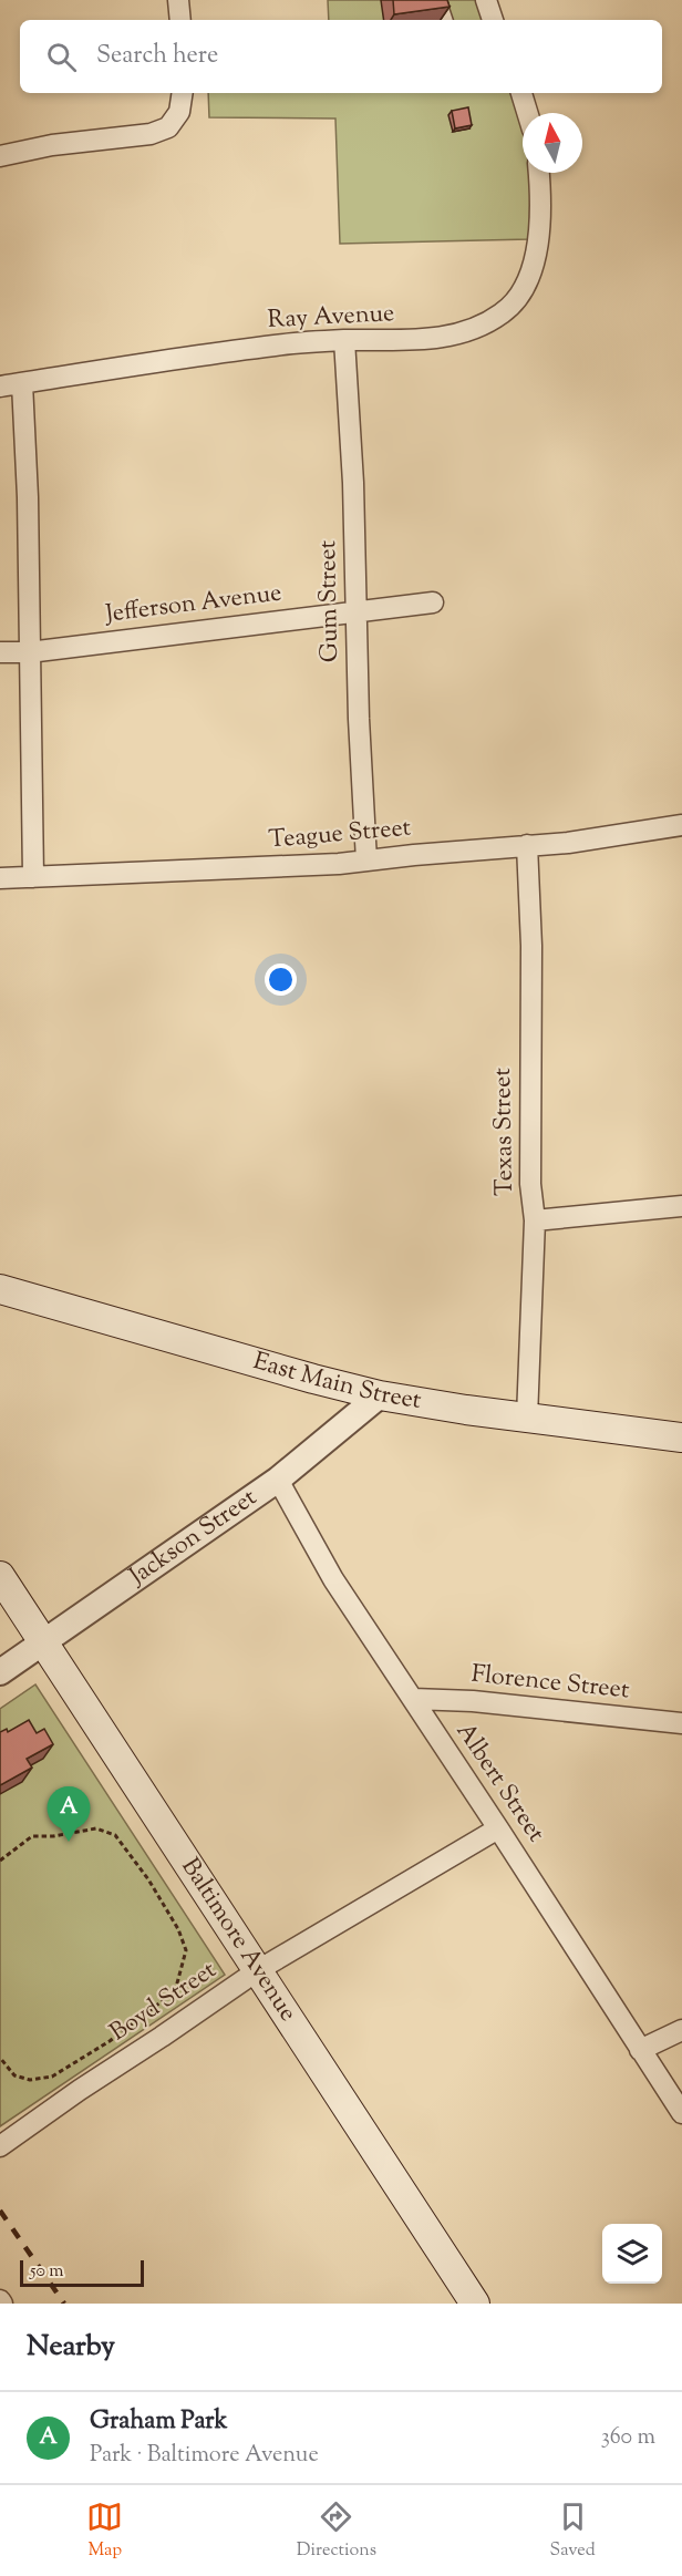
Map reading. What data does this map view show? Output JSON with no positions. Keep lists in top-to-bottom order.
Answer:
{
  "streets": {
    "main road": ["East Main Street", "Baltimore Avenue"],
    "street": [
      "Ray Avenue",
      "Gum Street",
      "Jefferson Avenue",
      "Teague Street",
      "Texas Street",
      "Jackson Street",
      "Florence Street",
      "Albert Street",
      "Boyd Street"
    ]
  },
  "crossings": [
    ["Ray Avenue", "Gum Street"],
    ["Gum Street", "Jefferson Avenue"],
    ["Gum Street", "Teague Street"],
    ["Teague Street", "Texas Street"],
    ["Texas Street", "East Main Street"],
    ["East Main Street", "Jackson Street"],
    ["Jackson Street", "Albert Street"],
    ["Jackson Street", "Baltimore Avenue"],
    ["Florence Street", "Albert Street"],
    ["Albert Street", "Boyd Street"],
    ["Baltimore Avenue", "Boyd Street"]
  ],
  "scale_bar": "50 m",
  "north": "top",
  "page": {
    "search": "Search here",
    "pins": "A",
    "scale": "50 m",
    "heading": "Nearby",
    "list": [
      {
        "mark": "A",
        "name": "Graham Park",
        "note": "Park · Baltimore Avenue",
        "value": "360 m"
      }
    ],
    "nav": ["Map", "Directions", "Saved"]
  }
}
